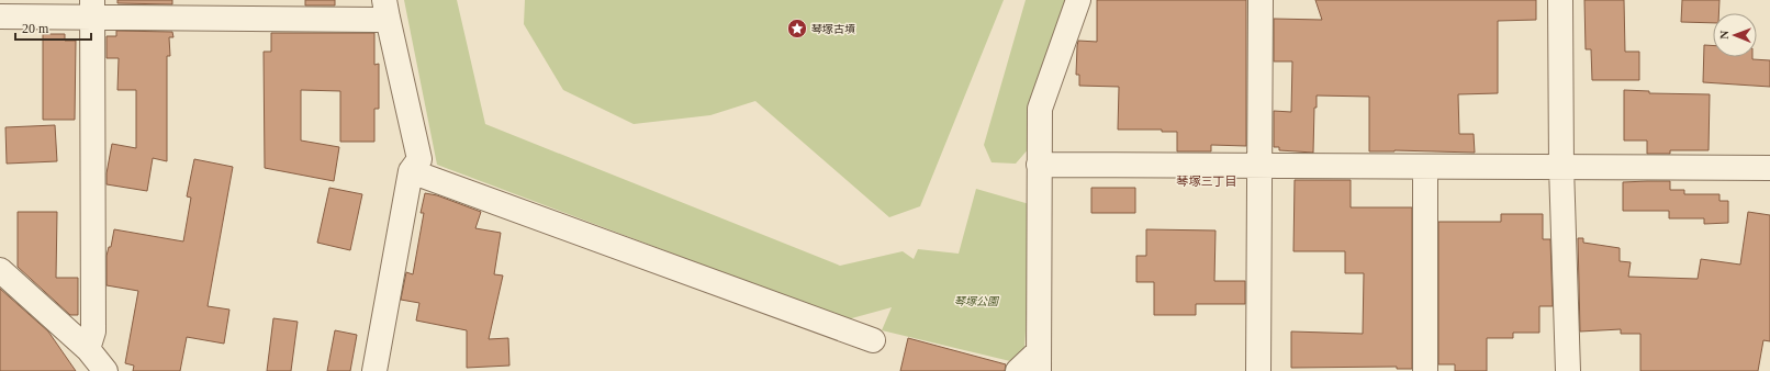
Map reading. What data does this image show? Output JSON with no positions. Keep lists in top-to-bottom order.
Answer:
{
  "districts": ["琴塚三丁目"],
  "parks": ["琴塚公園"],
  "places": {
    "place": ["琴塚古墳"]
  },
  "scale_bar": "20 m",
  "north": "left"
}
